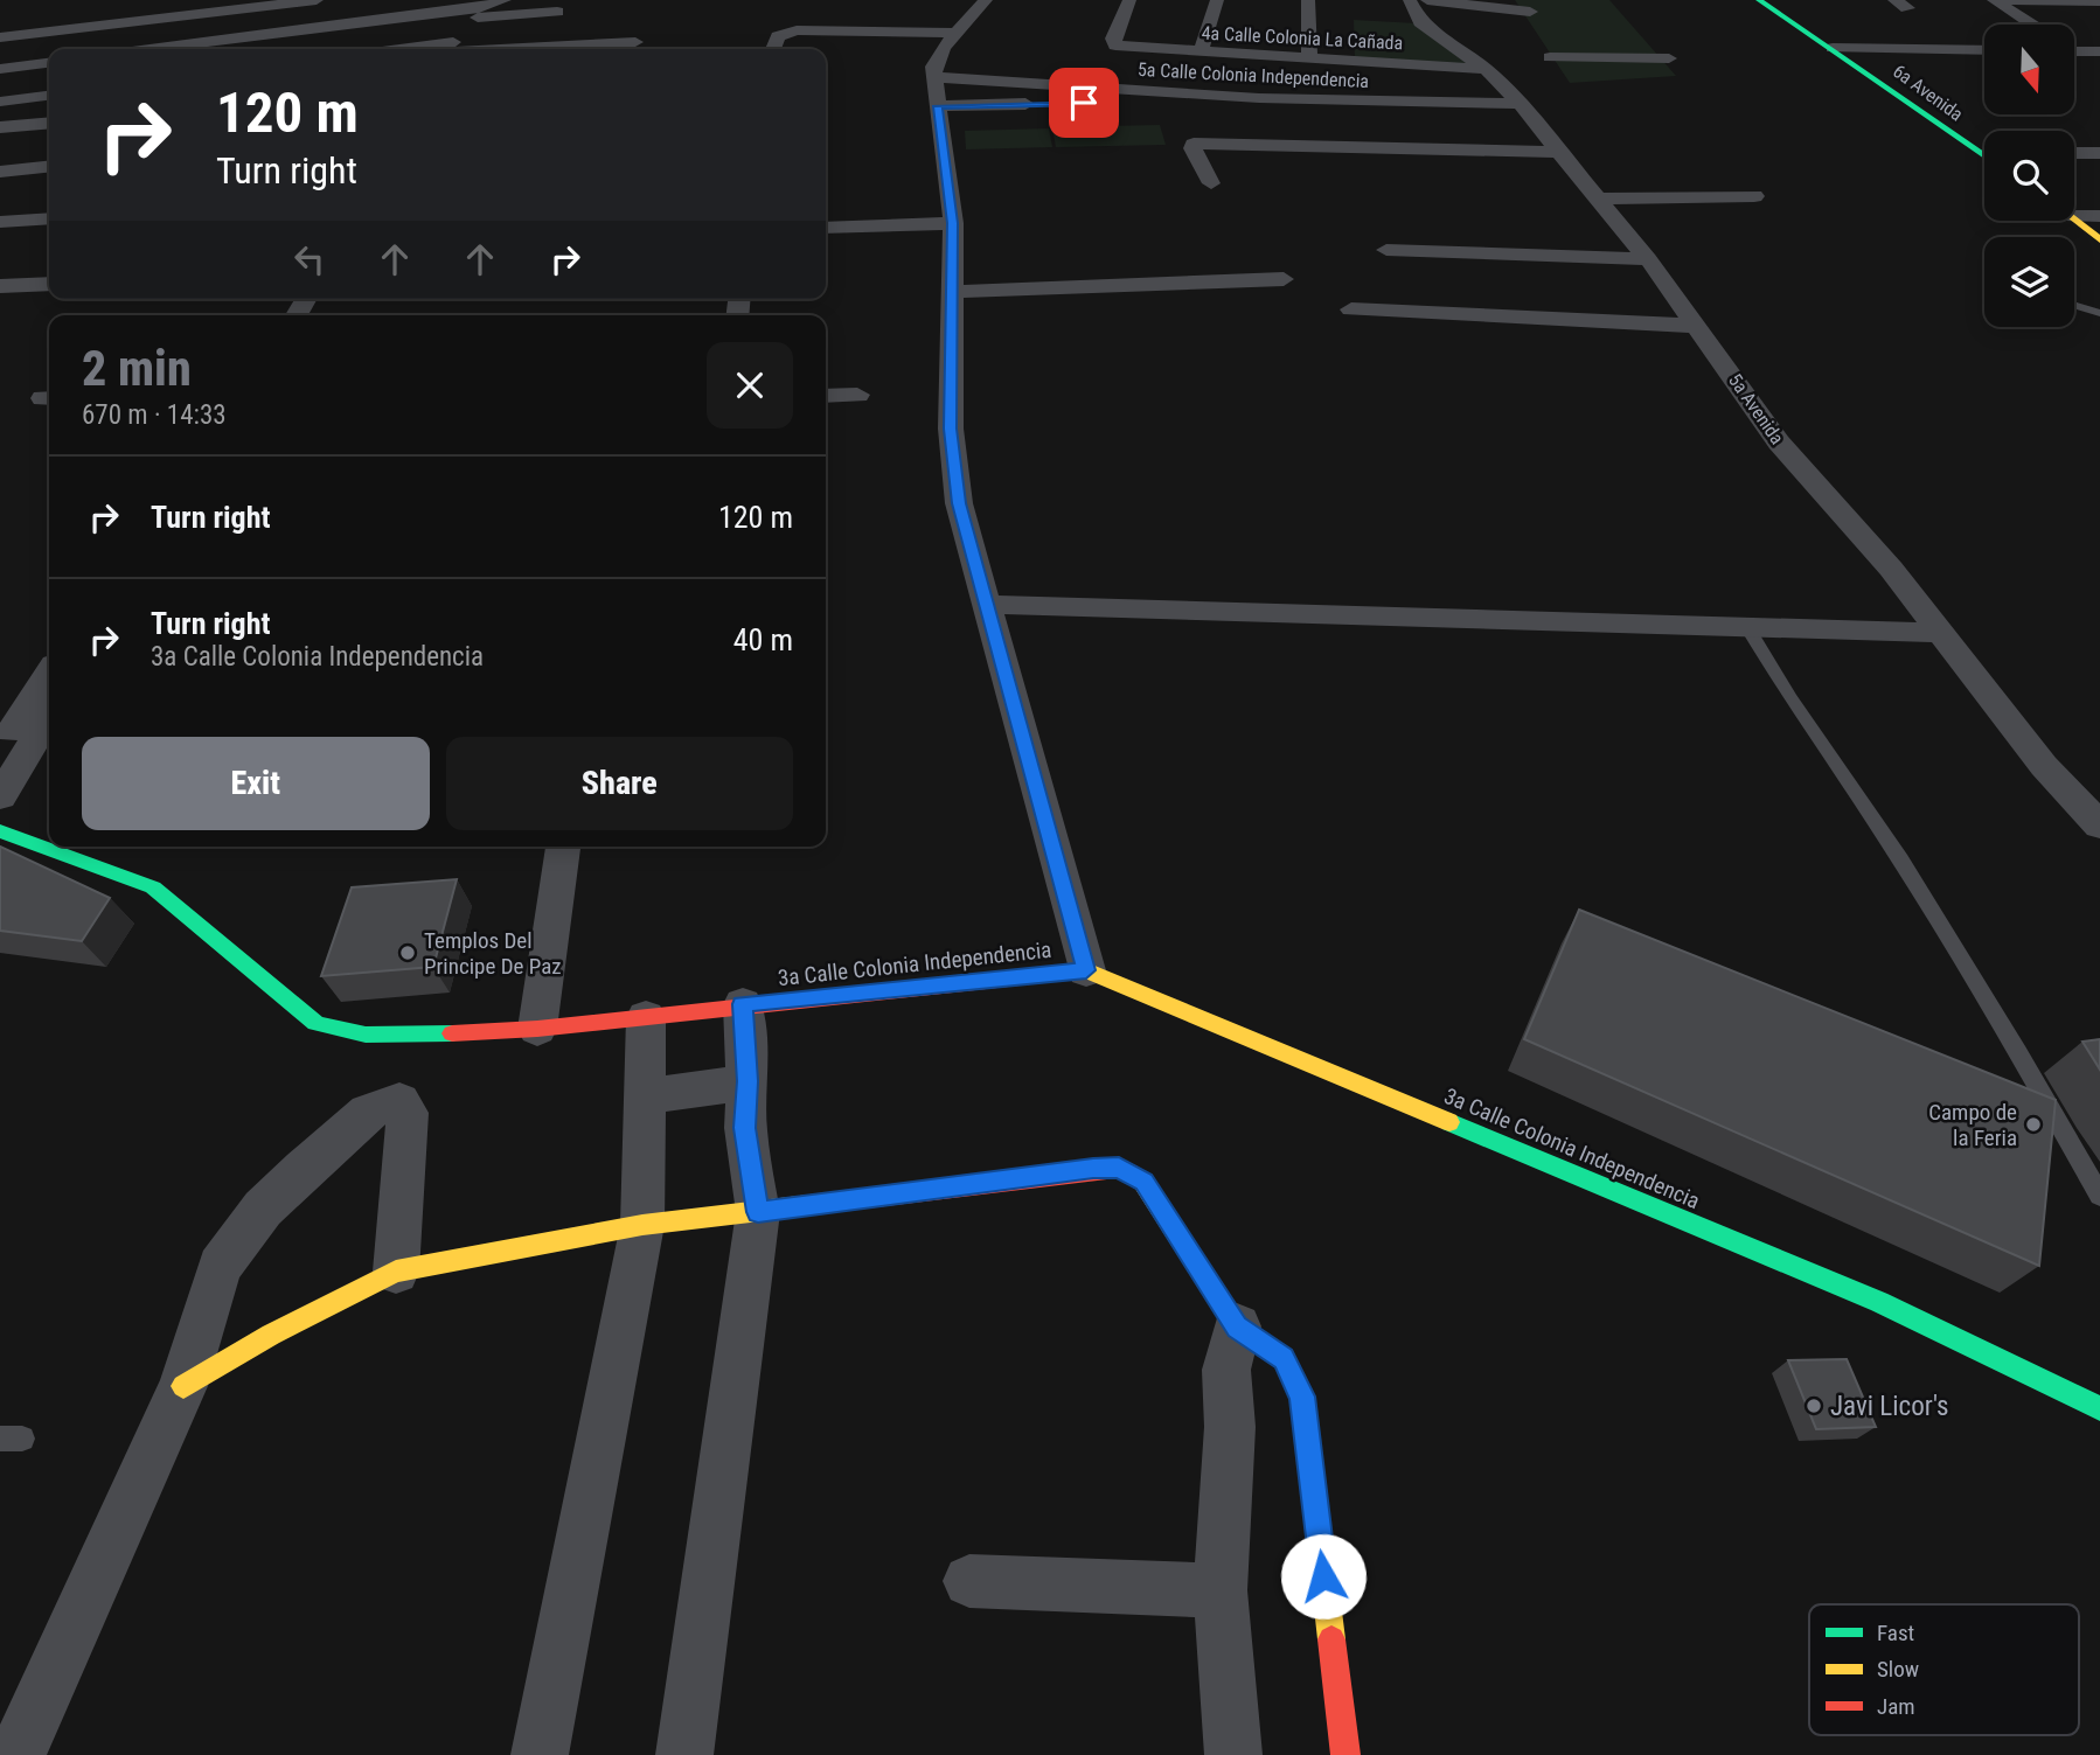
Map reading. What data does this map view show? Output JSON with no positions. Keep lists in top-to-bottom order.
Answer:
{
  "streets": {
    "street": [
      "4a Calle Colonia La Cañada",
      "5a Calle Colonia Independencia",
      "6a Avenida",
      "5a Avenida",
      "3a Calle Colonia Independencia"
    ]
  },
  "crossings": [
    ["4a Calle Colonia La Cañada", "5a Avenida"],
    ["5a Calle Colonia Independencia", "5a Avenida"]
  ],
  "places": ["Templos Del Principe De Paz", "Campo de la Feria", "Javi Licor's"],
  "legend": ["Fast", "Slow", "Jam"],
  "north": "bottom",
  "page": {
    "turn": ["120 m", "Turn right"],
    "heading": ["2 min", "670 m · 14:33"],
    "list": [
      {
        "name": "Turn right",
        "value": "120 m"
      },
      {
        "name": "Turn right",
        "note": "3a Calle Colonia Independencia",
        "value": "40 m"
      }
    ],
    "buttons": ["Exit", "Share"]
  }
}
